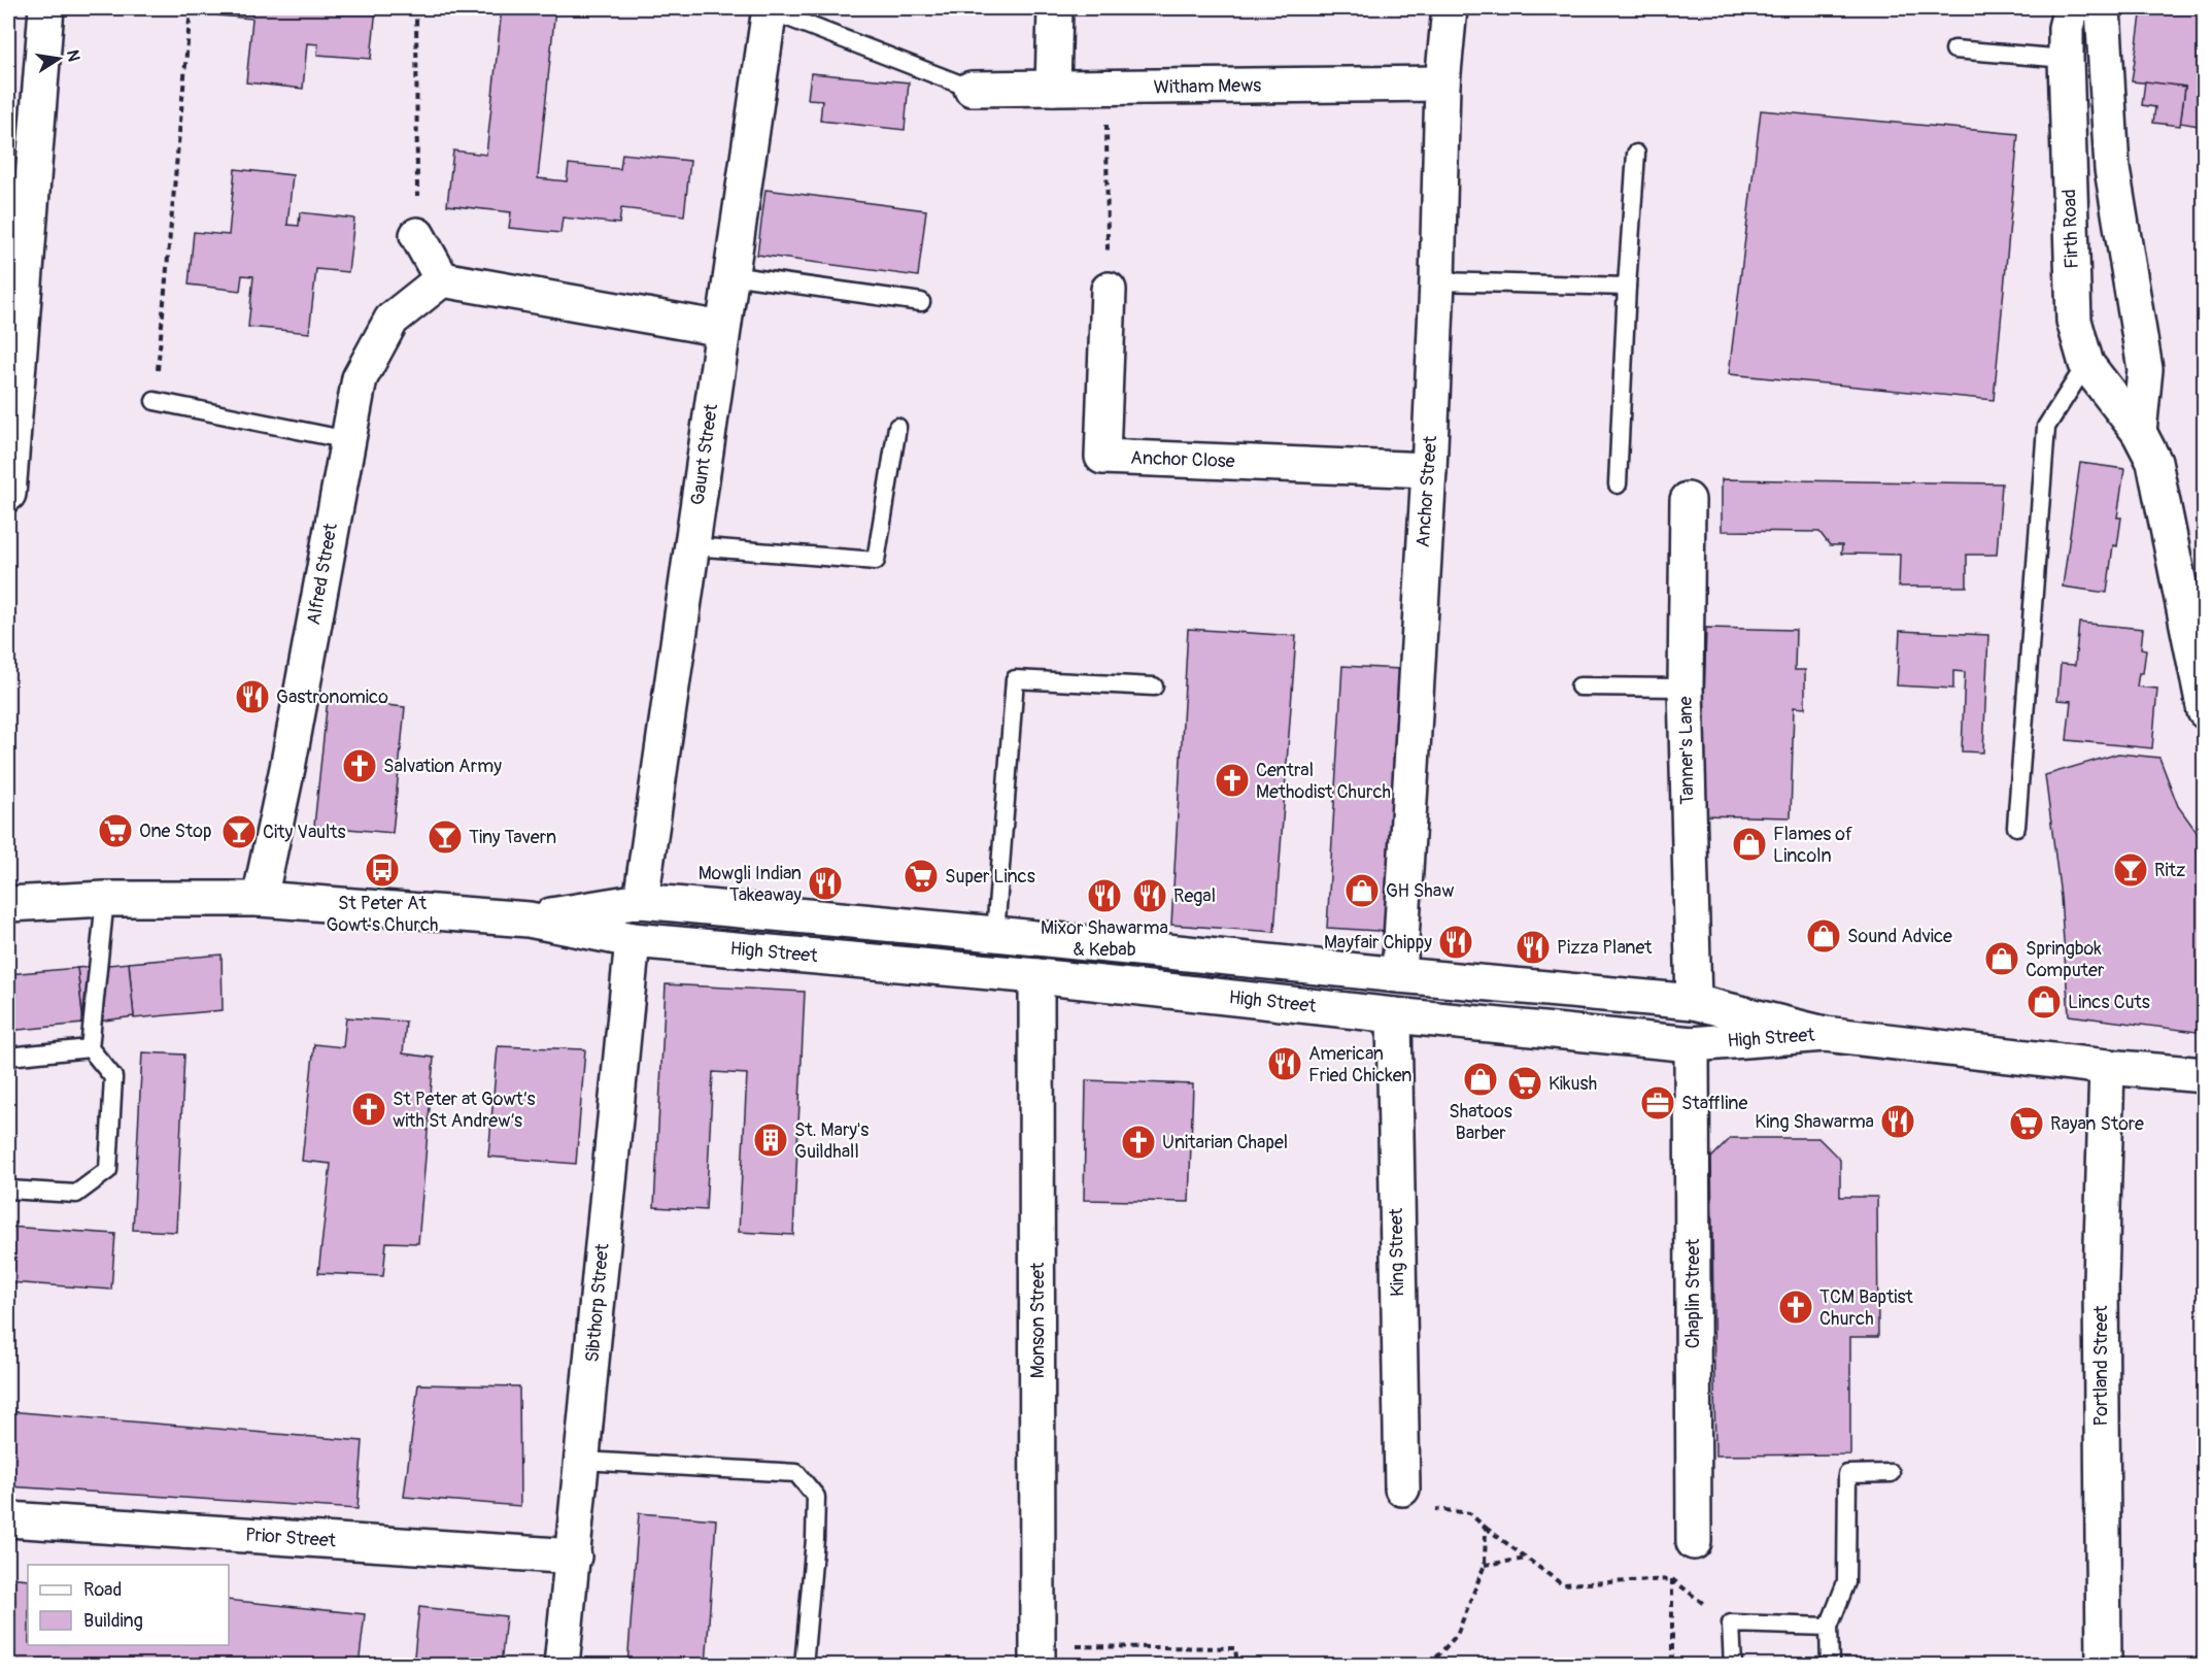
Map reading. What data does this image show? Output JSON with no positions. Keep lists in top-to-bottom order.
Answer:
{
  "streets": {
    "street": [
      "Witham Mews",
      "Firth Road",
      "Gaunt Street",
      "Anchor Close",
      "Anchor Street",
      "Alfred Street",
      "Tanner's Lane",
      "High Street",
      "King Street",
      "Chaplin Street",
      "Sibthorp Street",
      "Monson Street",
      "Portland Street",
      "Prior Street"
    ]
  },
  "crossings": [
    ["Witham Mews", "Anchor Street"],
    ["Gaunt Street", "High Street"],
    ["Anchor Close", "Anchor Street"],
    ["Anchor Street", "High Street"],
    ["Tanner's Lane", "High Street"],
    ["High Street", "King Street"],
    ["High Street", "Chaplin Street"],
    ["High Street", "Sibthorp Street"],
    ["High Street", "Monson Street"],
    ["Sibthorp Street", "Prior Street"]
  ],
  "places": {
    "restaurant": [
      "Gastronomico",
      "Mowgli Indian Takeaway",
      "Mixor Shawarma & Kebab",
      "Regal",
      "Mayfair Chippy",
      "Pizza Planet",
      "American Fried Chicken",
      "King Shawarma"
    ],
    "church": [
      "Salvation Army",
      "Central Methodist Church",
      "St Peter at Gowt’s with St Andrew’s",
      "Unitarian Chapel",
      "TCM Baptist Church"
    ],
    "supermarket": [
      "One Stop",
      "Super Lincs",
      "Kikush",
      "Rayan Store"
    ],
    "bar": ["City Vaults", "Tiny Tavern", "Ritz"],
    "shop": [
      "Flames of Lincoln",
      "GH Shaw",
      "Sound Advice",
      "Springbok Computer",
      "Lincs Cuts",
      "Shatoos Barber"
    ],
    "bus stop": ["St Peter At Gowt's Church"],
    "office": ["Staffline"],
    "building": ["St. Mary's Guildhall"]
  },
  "legend": ["Road", "Building"],
  "north": "right"
}
